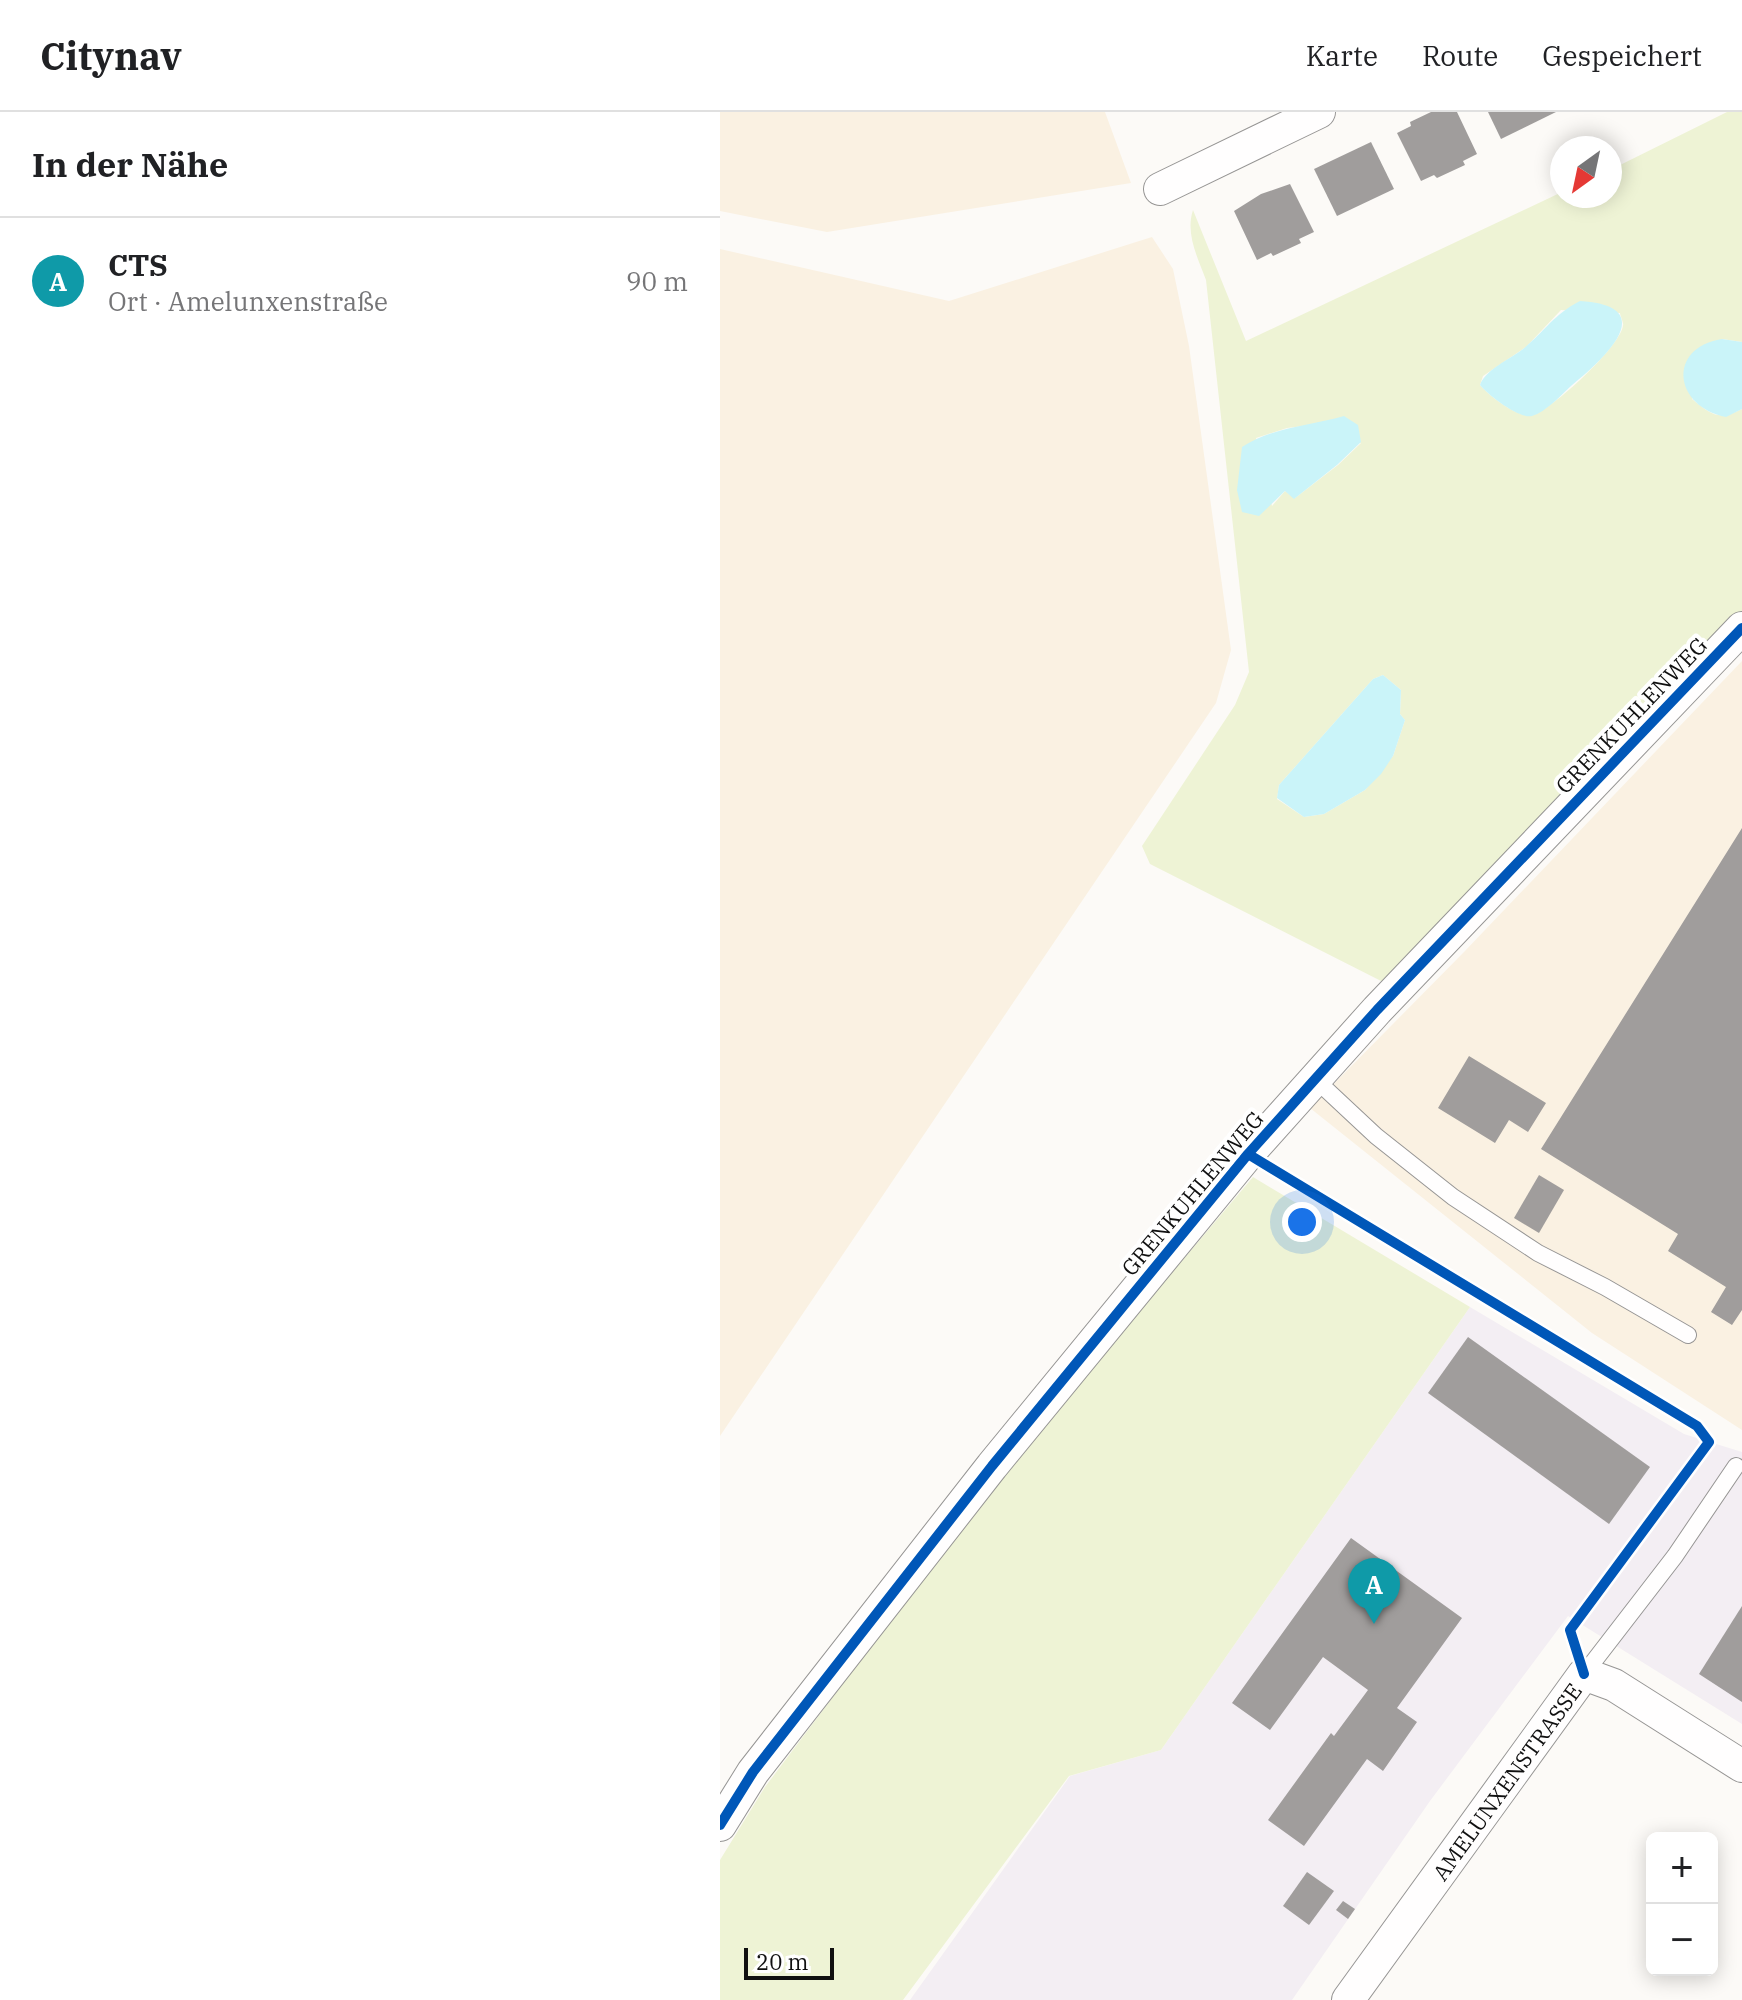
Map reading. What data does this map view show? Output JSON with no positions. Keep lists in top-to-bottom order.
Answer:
{
  "streets": {
    "street": ["GRENKUHLENWEG", "AMELUNXENSTRASSE"]
  },
  "scale_bar": "20 m",
  "north": "bottom left",
  "page": {
    "header": "Citynav",
    "nav": ["Karte", "Route", "Gespeichert"],
    "heading": "In der Nähe",
    "list": [
      {
        "mark": "A",
        "name": "CTS",
        "note": "Ort · Amelunxenstraße",
        "value": "90 m"
      }
    ],
    "pins": "A",
    "map_buttons": ["+", "−"],
    "scale": "20 m"
  }
}
